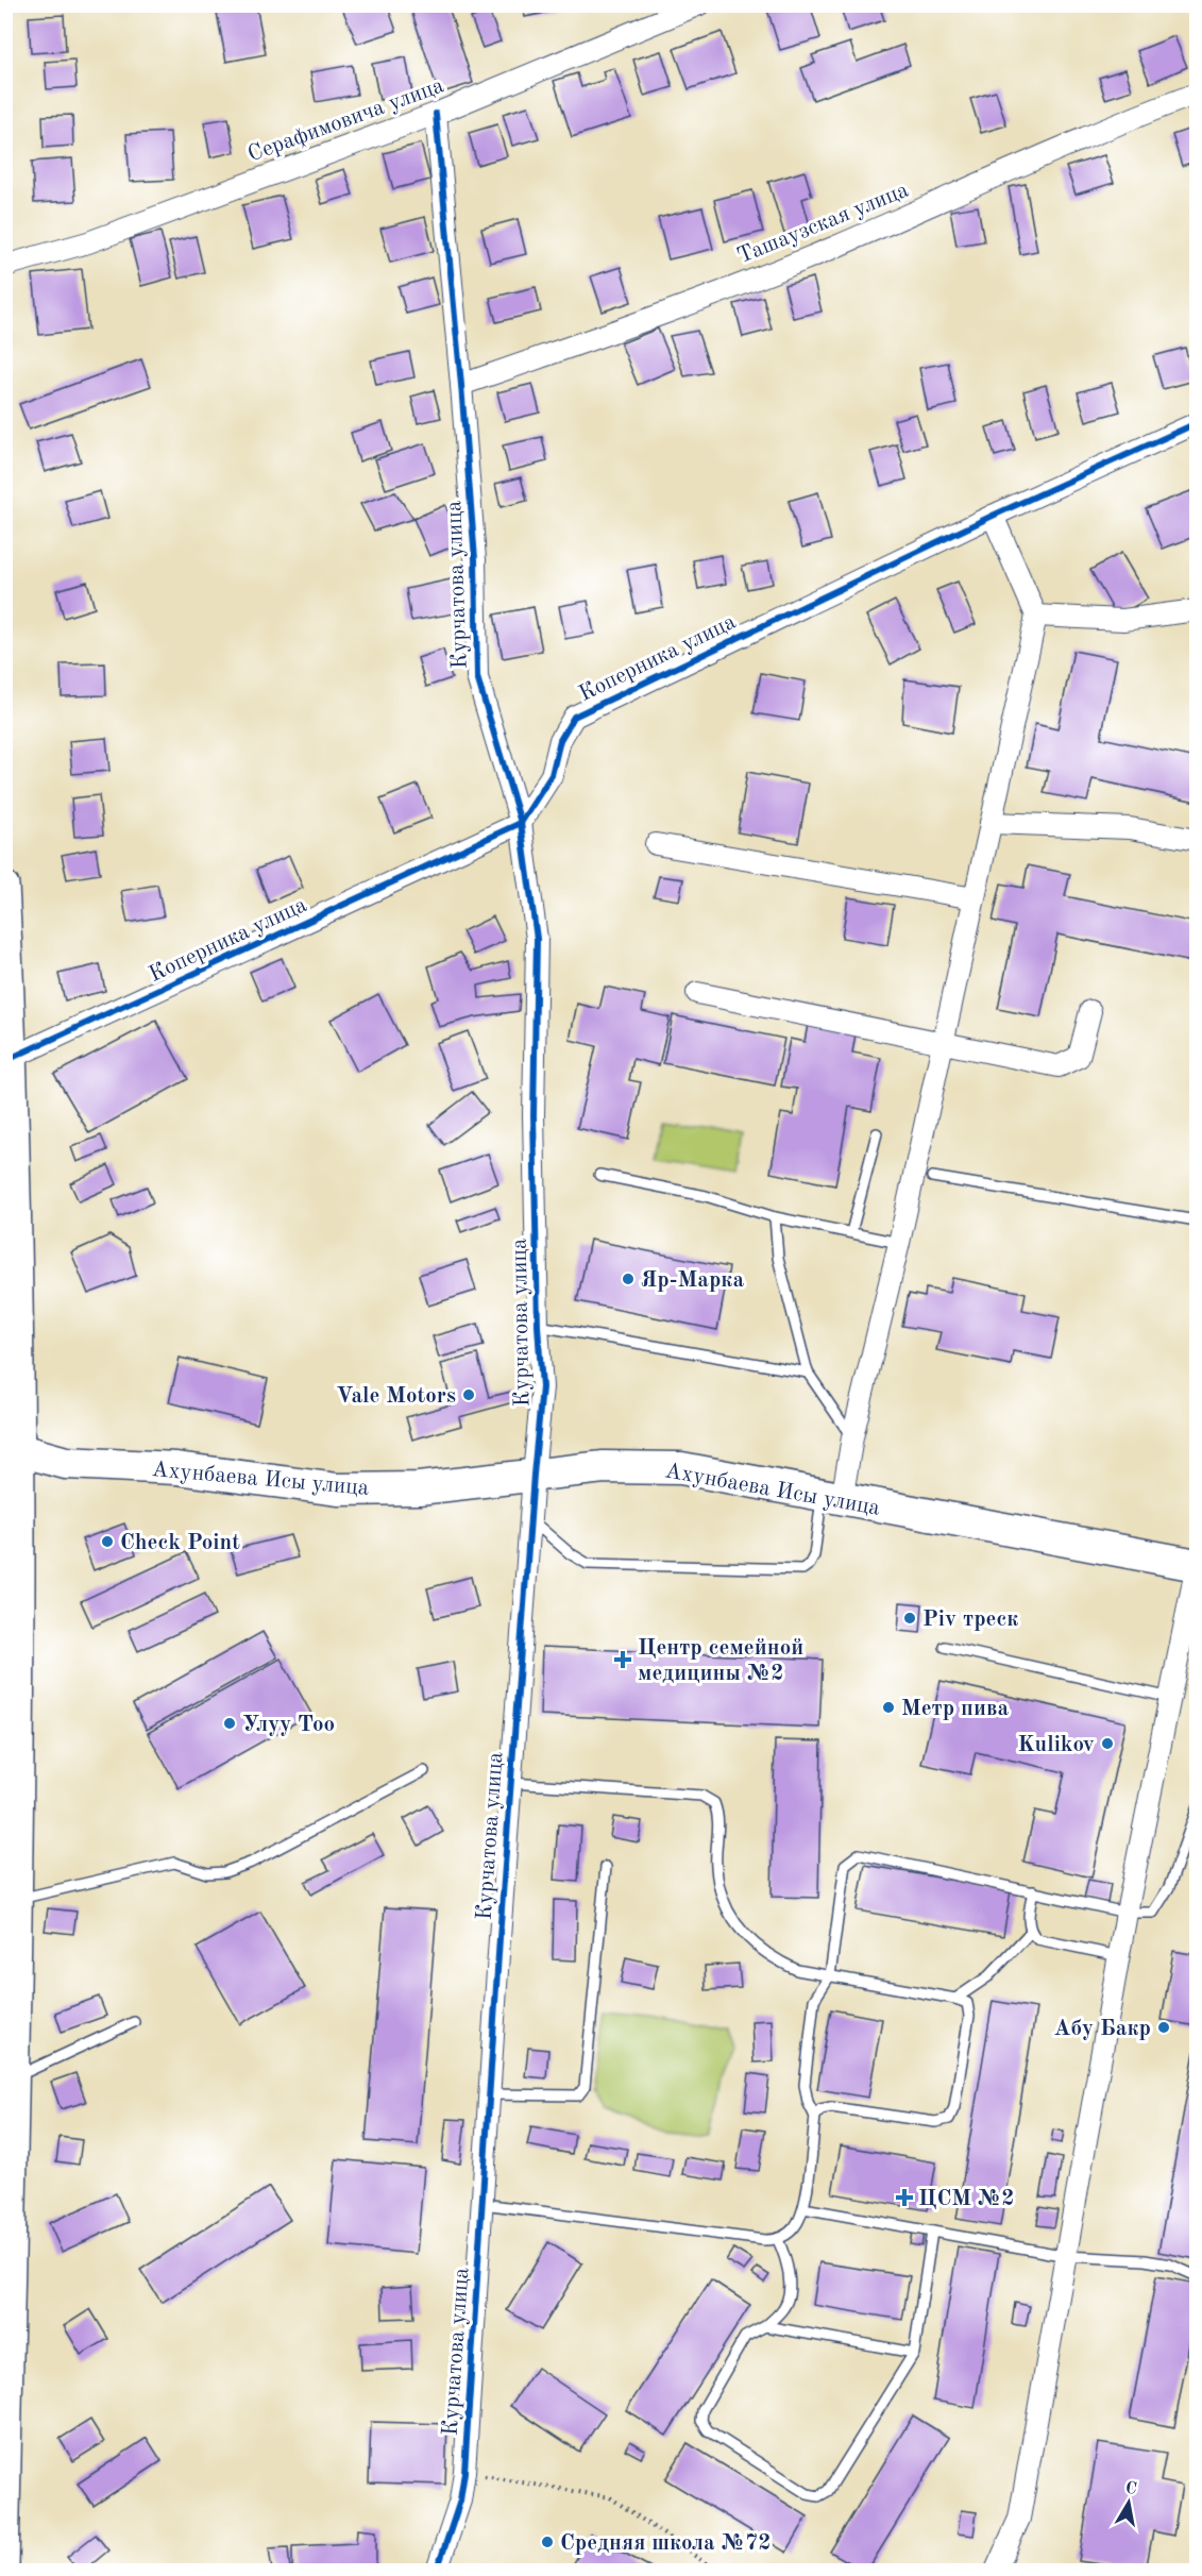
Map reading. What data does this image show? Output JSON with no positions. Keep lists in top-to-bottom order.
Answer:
{
  "streets": {
    "main road": ["Ахунбаева Исы улица"],
    "street": [
      "Серафимовича улица",
      "Ташаузская улица",
      "Курчатова улица",
      "Коперника улица"
    ]
  },
  "crossings": [
    ["Серафимовича улица", "Курчатова улица"],
    ["Ташаузская улица", "Курчатова улица"],
    ["Курчатова улица", "Коперника улица"],
    ["Курчатова улица", "Ахунбаева Исы улица"]
  ],
  "places": {
    "other": [
      "Яр-Марка",
      "Vale Motors",
      "Check Point",
      "Piv треск",
      "Метр пива",
      "Улуу Тоо",
      "Kulikov",
      "Абу Бакр",
      "Средняя школа №72"
    ],
    "health": ["Центр семейной медицины №2", "ЦСМ №2"]
  },
  "north": "top"
}
